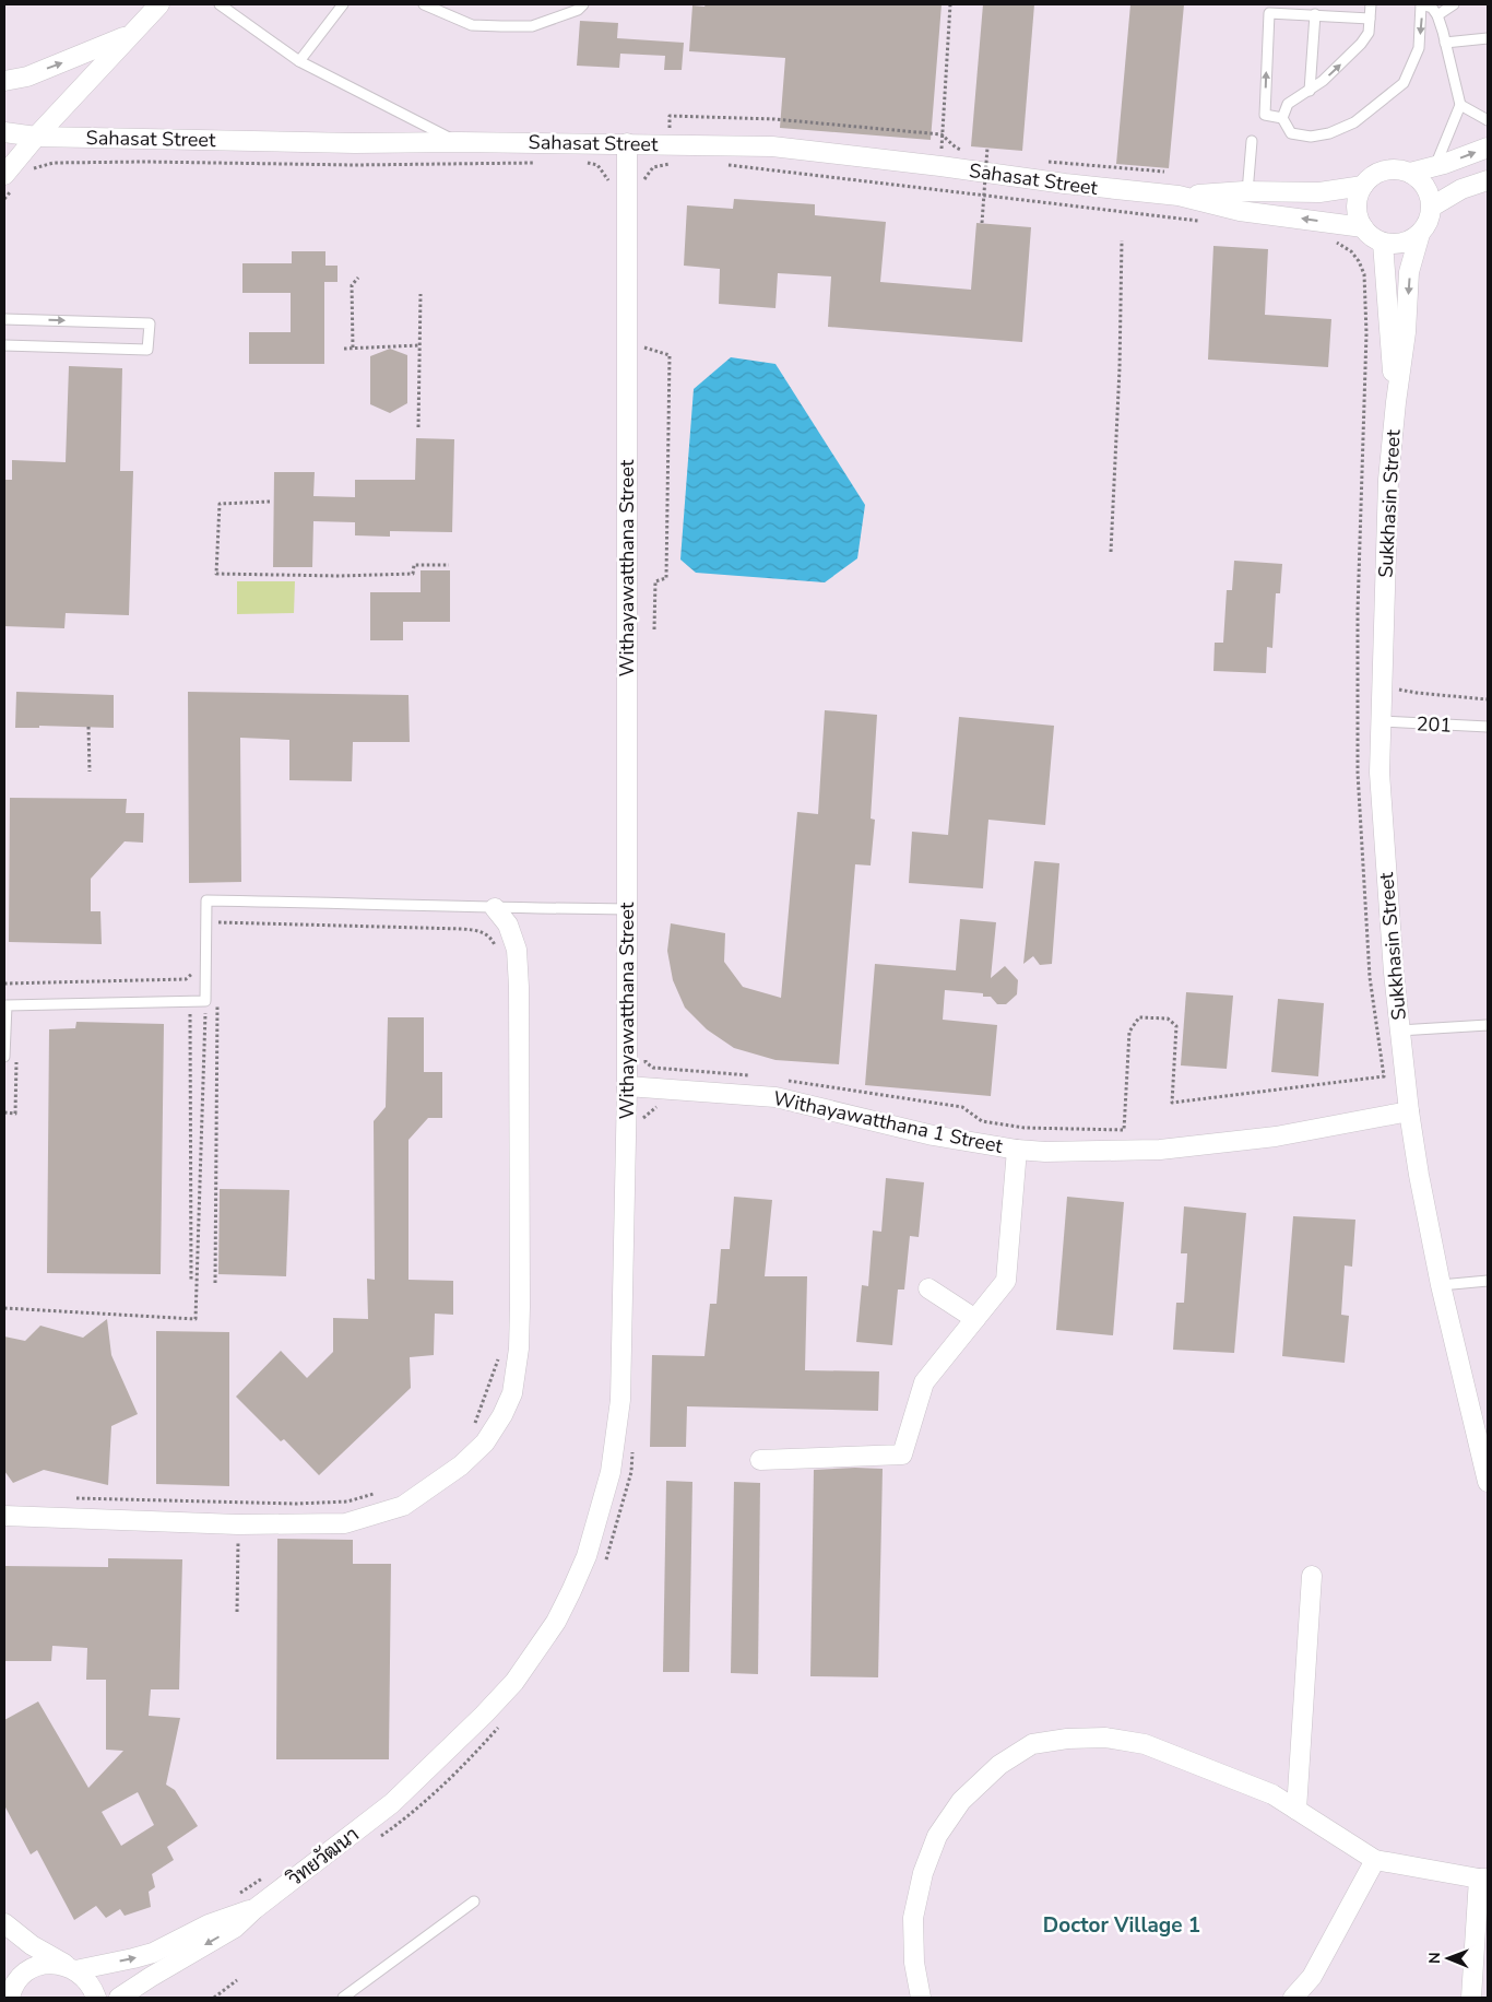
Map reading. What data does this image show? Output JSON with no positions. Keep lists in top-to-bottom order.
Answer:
{
  "streets": {
    "street": [
      "Sahasat Street",
      "Sukkhasin Street",
      "Withayawatthana Street",
      "Withayawatthana 1 Street",
      "วิทยวัฒนา"
    ],
    "lane": ["201"]
  },
  "crossings": [
    ["Sahasat Street", "Withayawatthana Street"],
    ["Sukkhasin Street", "201"],
    ["Sukkhasin Street", "Withayawatthana 1 Street"],
    ["Withayawatthana Street", "Withayawatthana 1 Street"],
    ["Withayawatthana Street", "วิทยวัฒนา"]
  ],
  "districts": ["Doctor Village 1"],
  "north": "left"
}
